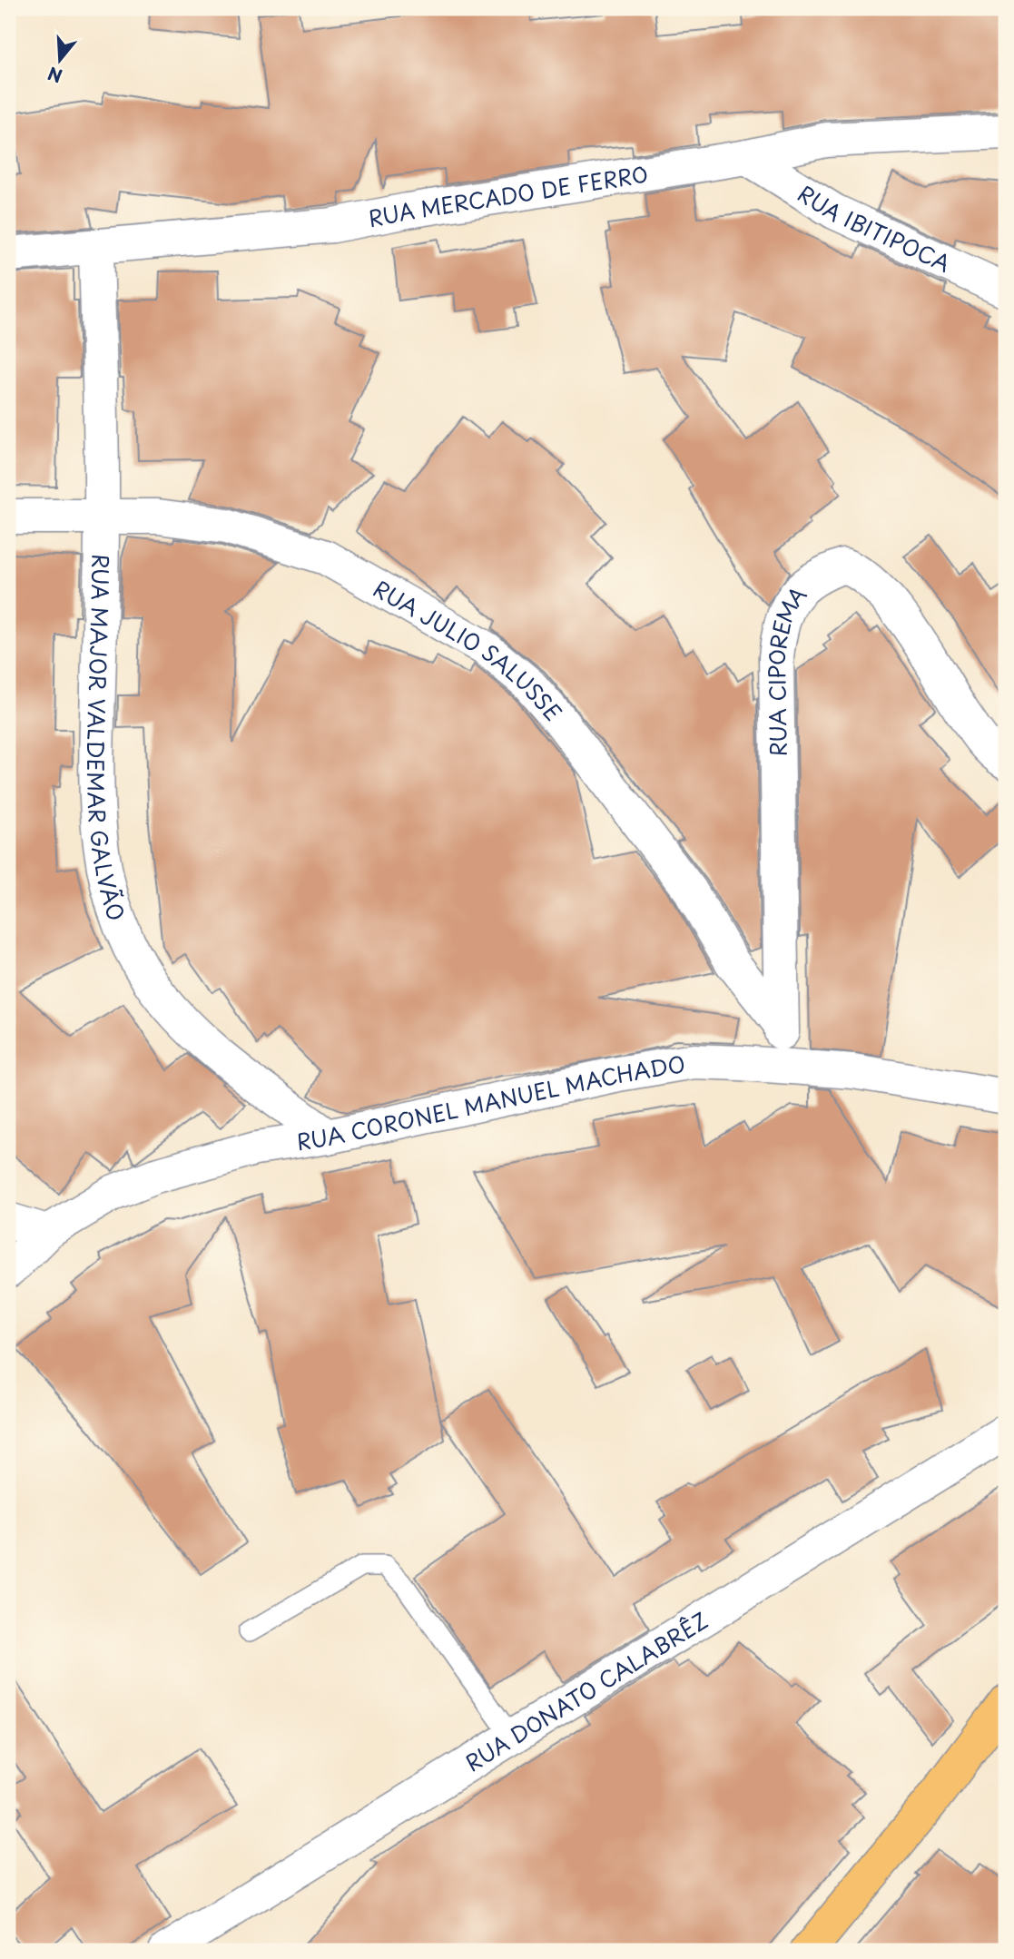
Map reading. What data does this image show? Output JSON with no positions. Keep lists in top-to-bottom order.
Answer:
{
  "streets": {
    "street": [
      "RUA MERCADO DE FERRO",
      "RUA IBITIPOCA",
      "RUA JULIO SALUSSE",
      "RUA CIPOREMA",
      "RUA MAJOR VALDEMAR GALVÃO",
      "RUA CORONEL MANUEL MACHADO",
      "RUA DONATO CALABRÊZ"
    ]
  },
  "crossings": [
    ["RUA MERCADO DE FERRO", "RUA IBITIPOCA"],
    ["RUA MERCADO DE FERRO", "RUA MAJOR VALDEMAR GALVÃO"],
    ["RUA JULIO SALUSSE", "RUA CIPOREMA"],
    ["RUA JULIO SALUSSE", "RUA MAJOR VALDEMAR GALVÃO"],
    ["RUA CIPOREMA", "RUA CORONEL MANUEL MACHADO"],
    ["RUA MAJOR VALDEMAR GALVÃO", "RUA CORONEL MANUEL MACHADO"]
  ],
  "north": "bottom"
}
